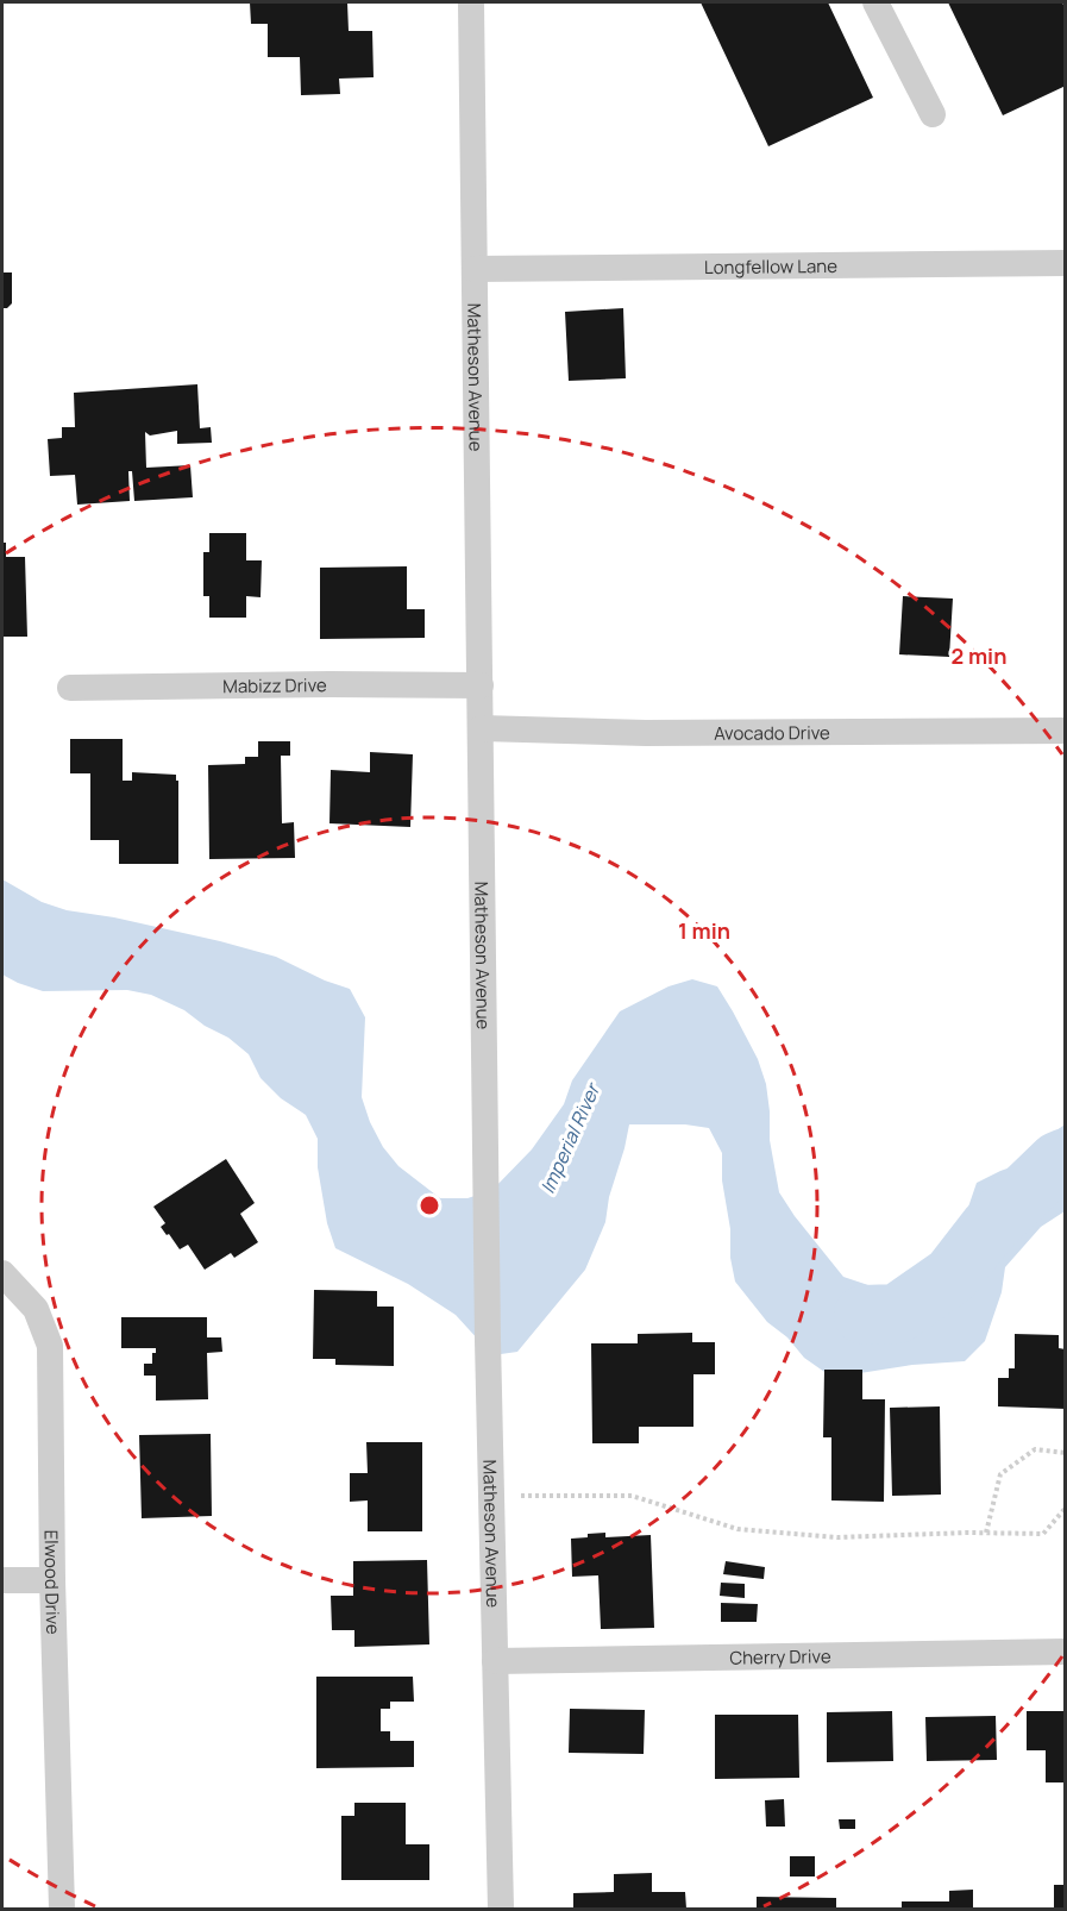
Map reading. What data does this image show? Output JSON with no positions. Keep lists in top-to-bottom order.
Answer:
{
  "streets": {
    "street": [
      "Longfellow Lane",
      "Matheson Avenue",
      "Mabizz Drive",
      "Avocado Drive",
      "Elwood Drive",
      "Cherry Drive"
    ]
  },
  "crossings": [
    ["Longfellow Lane", "Matheson Avenue"],
    ["Matheson Avenue", "Mabizz Drive"],
    ["Matheson Avenue", "Avocado Drive"],
    ["Matheson Avenue", "Cherry Drive"]
  ],
  "water": ["Imperial River"],
  "rings": ["2 min", "1 min"]
}
